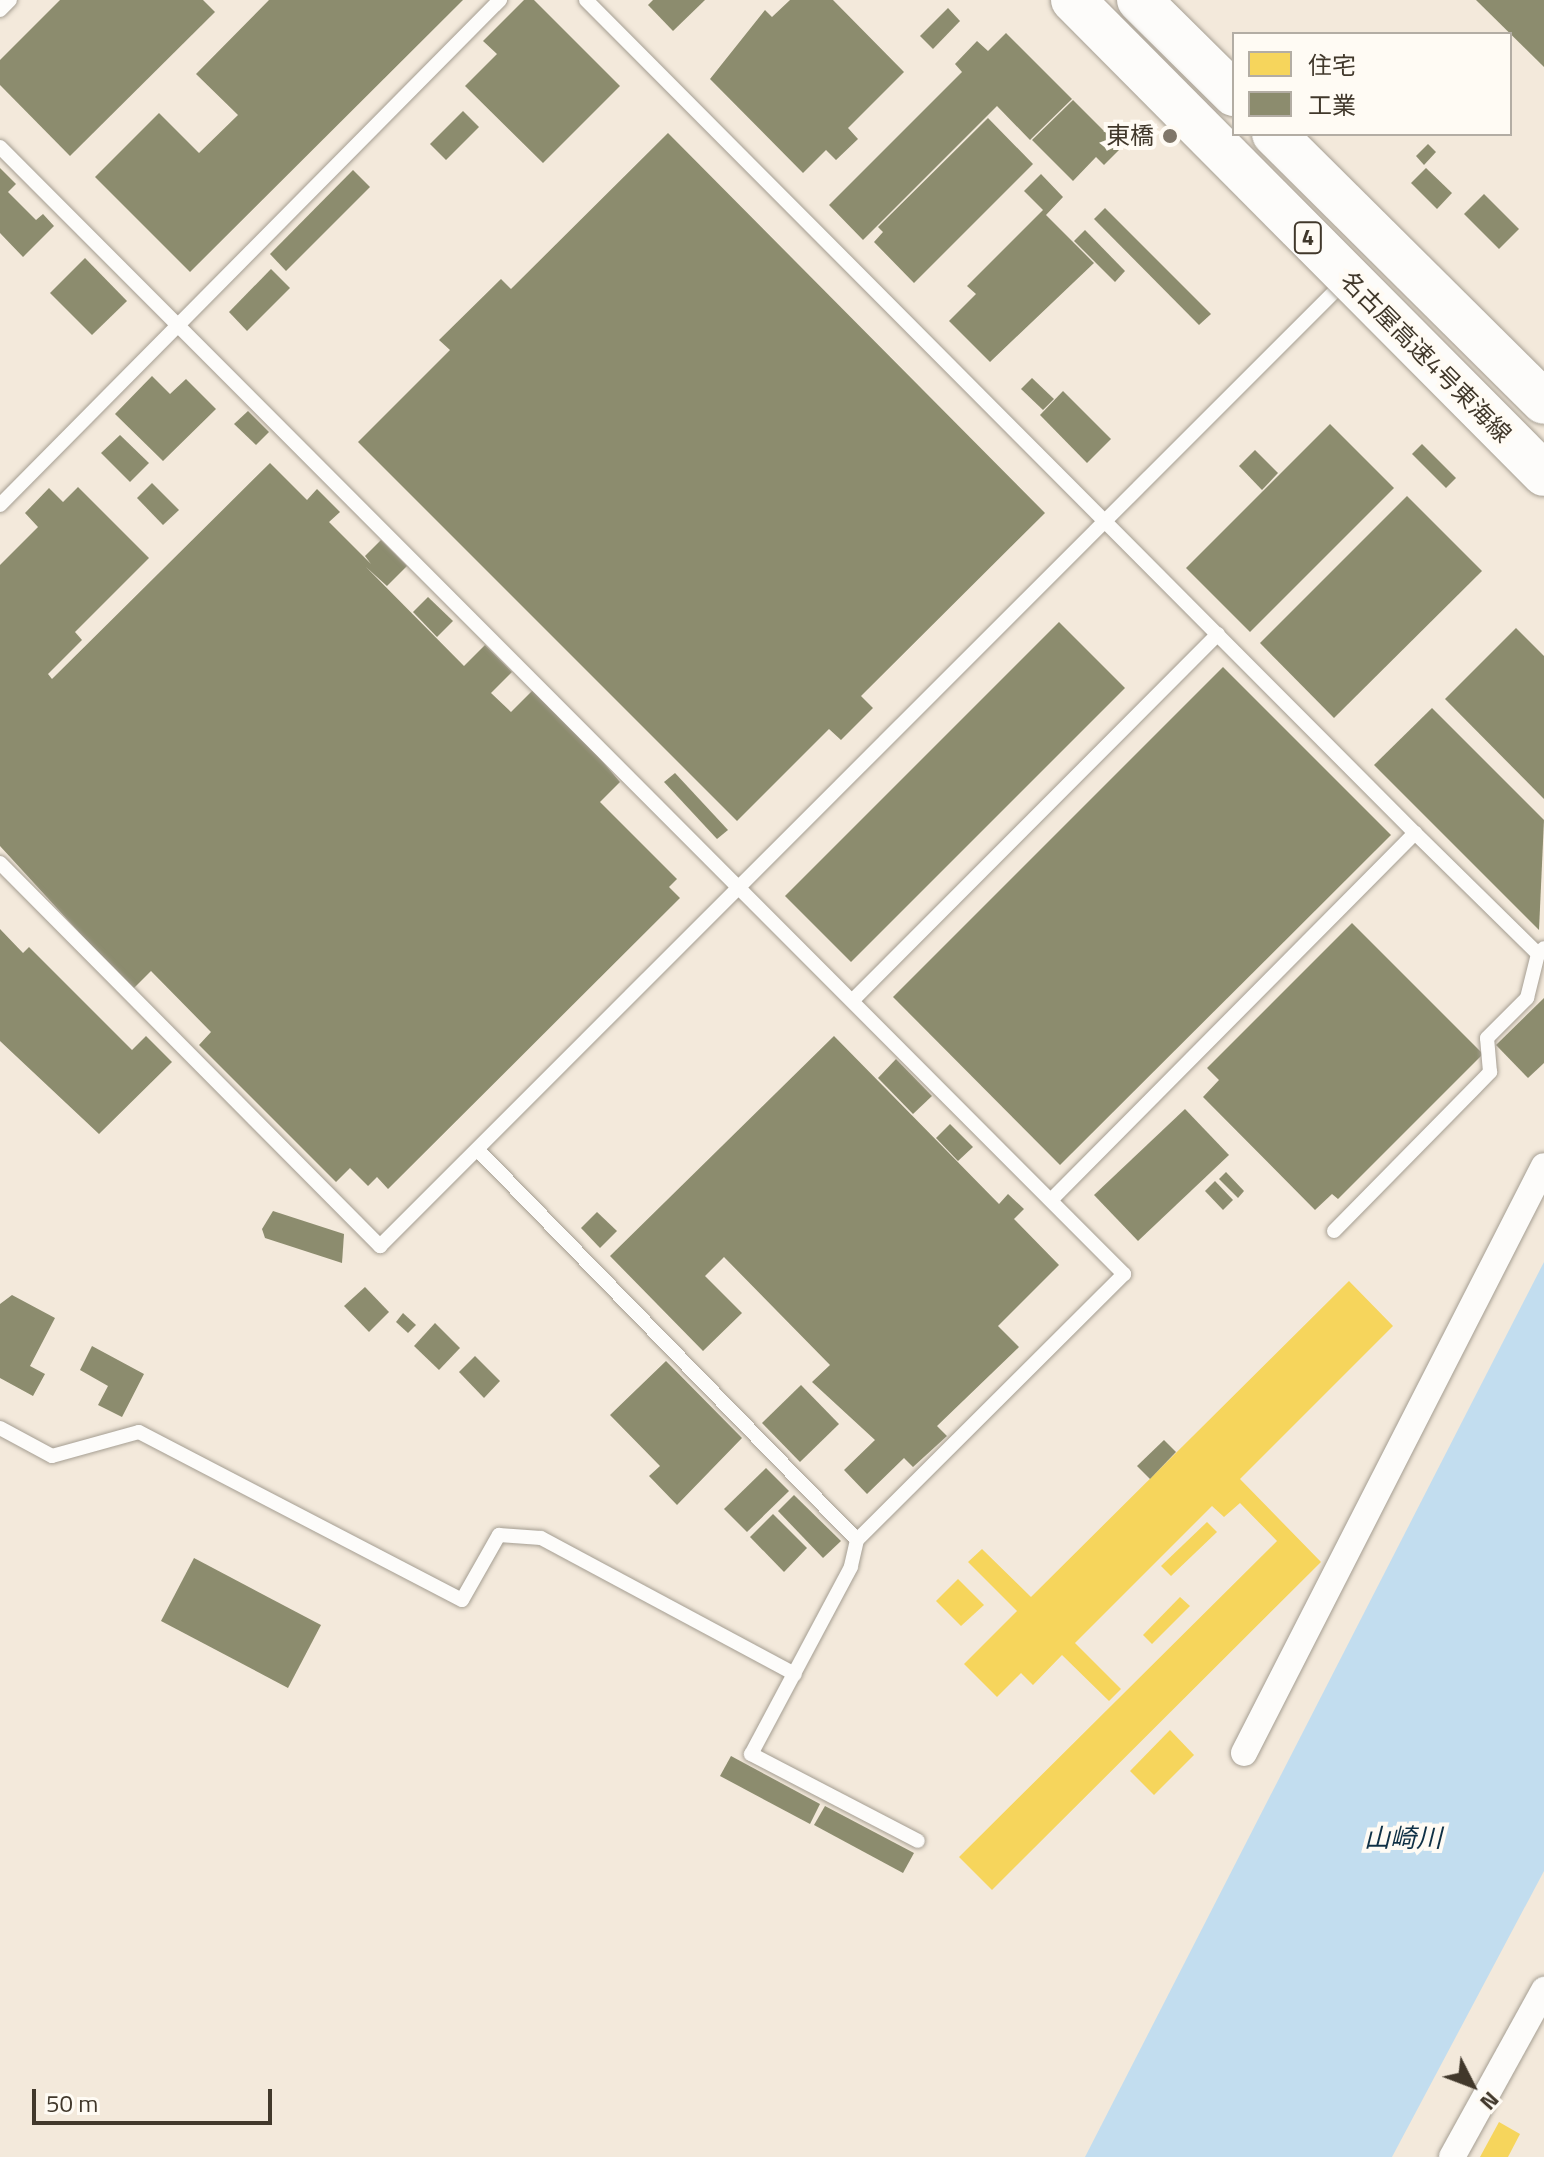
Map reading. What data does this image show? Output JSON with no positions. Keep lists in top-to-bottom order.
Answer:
{
  "streets": {
    "highway": ["4", "名古屋高速4号東海線"]
  },
  "water": ["山崎川"],
  "places": ["東橋"],
  "legend": ["住宅", "工業"],
  "scale_bar": "50 m",
  "north": "bottom right"
}
